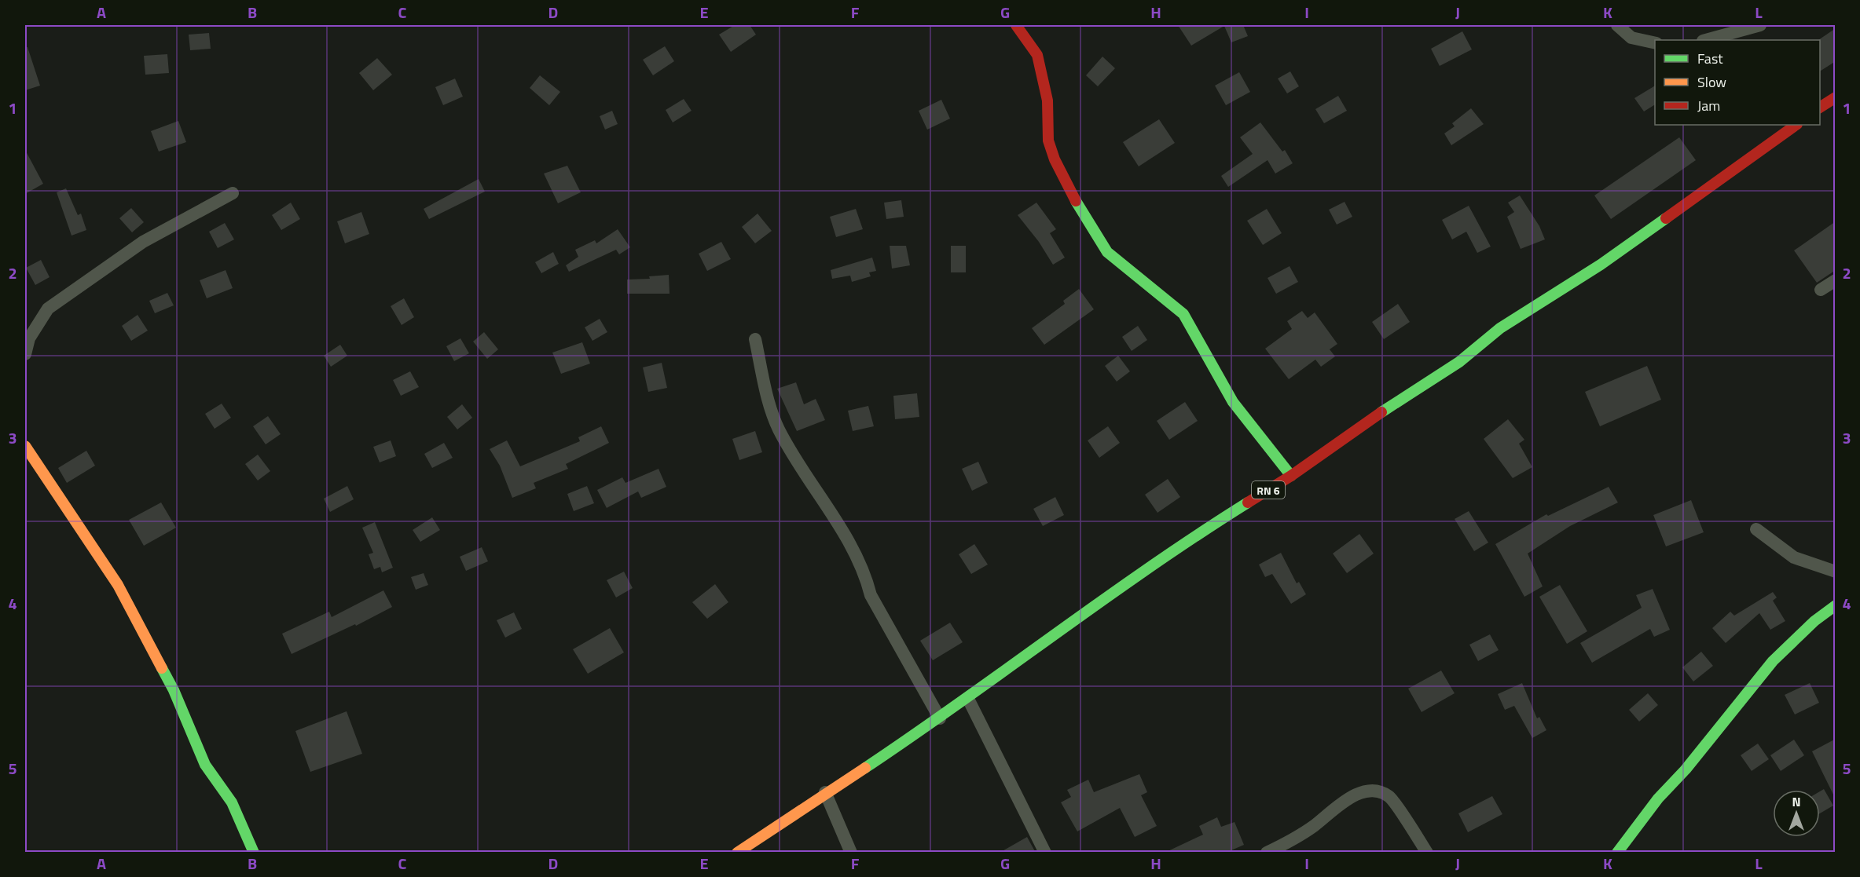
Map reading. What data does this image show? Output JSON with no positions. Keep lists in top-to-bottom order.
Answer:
{
  "streets": {
    "street": ["RN 6"]
  },
  "legend": ["Fast", "Slow", "Jam"],
  "north": "top",
  "grid": {
    "columns": [
      "A",
      "B",
      "C",
      "D",
      "E",
      "F",
      "G",
      "H",
      "I",
      "J",
      "K",
      "L"
    ],
    "rows": [
      "1",
      "2",
      "3",
      "4",
      "5"
    ]
  }
}
